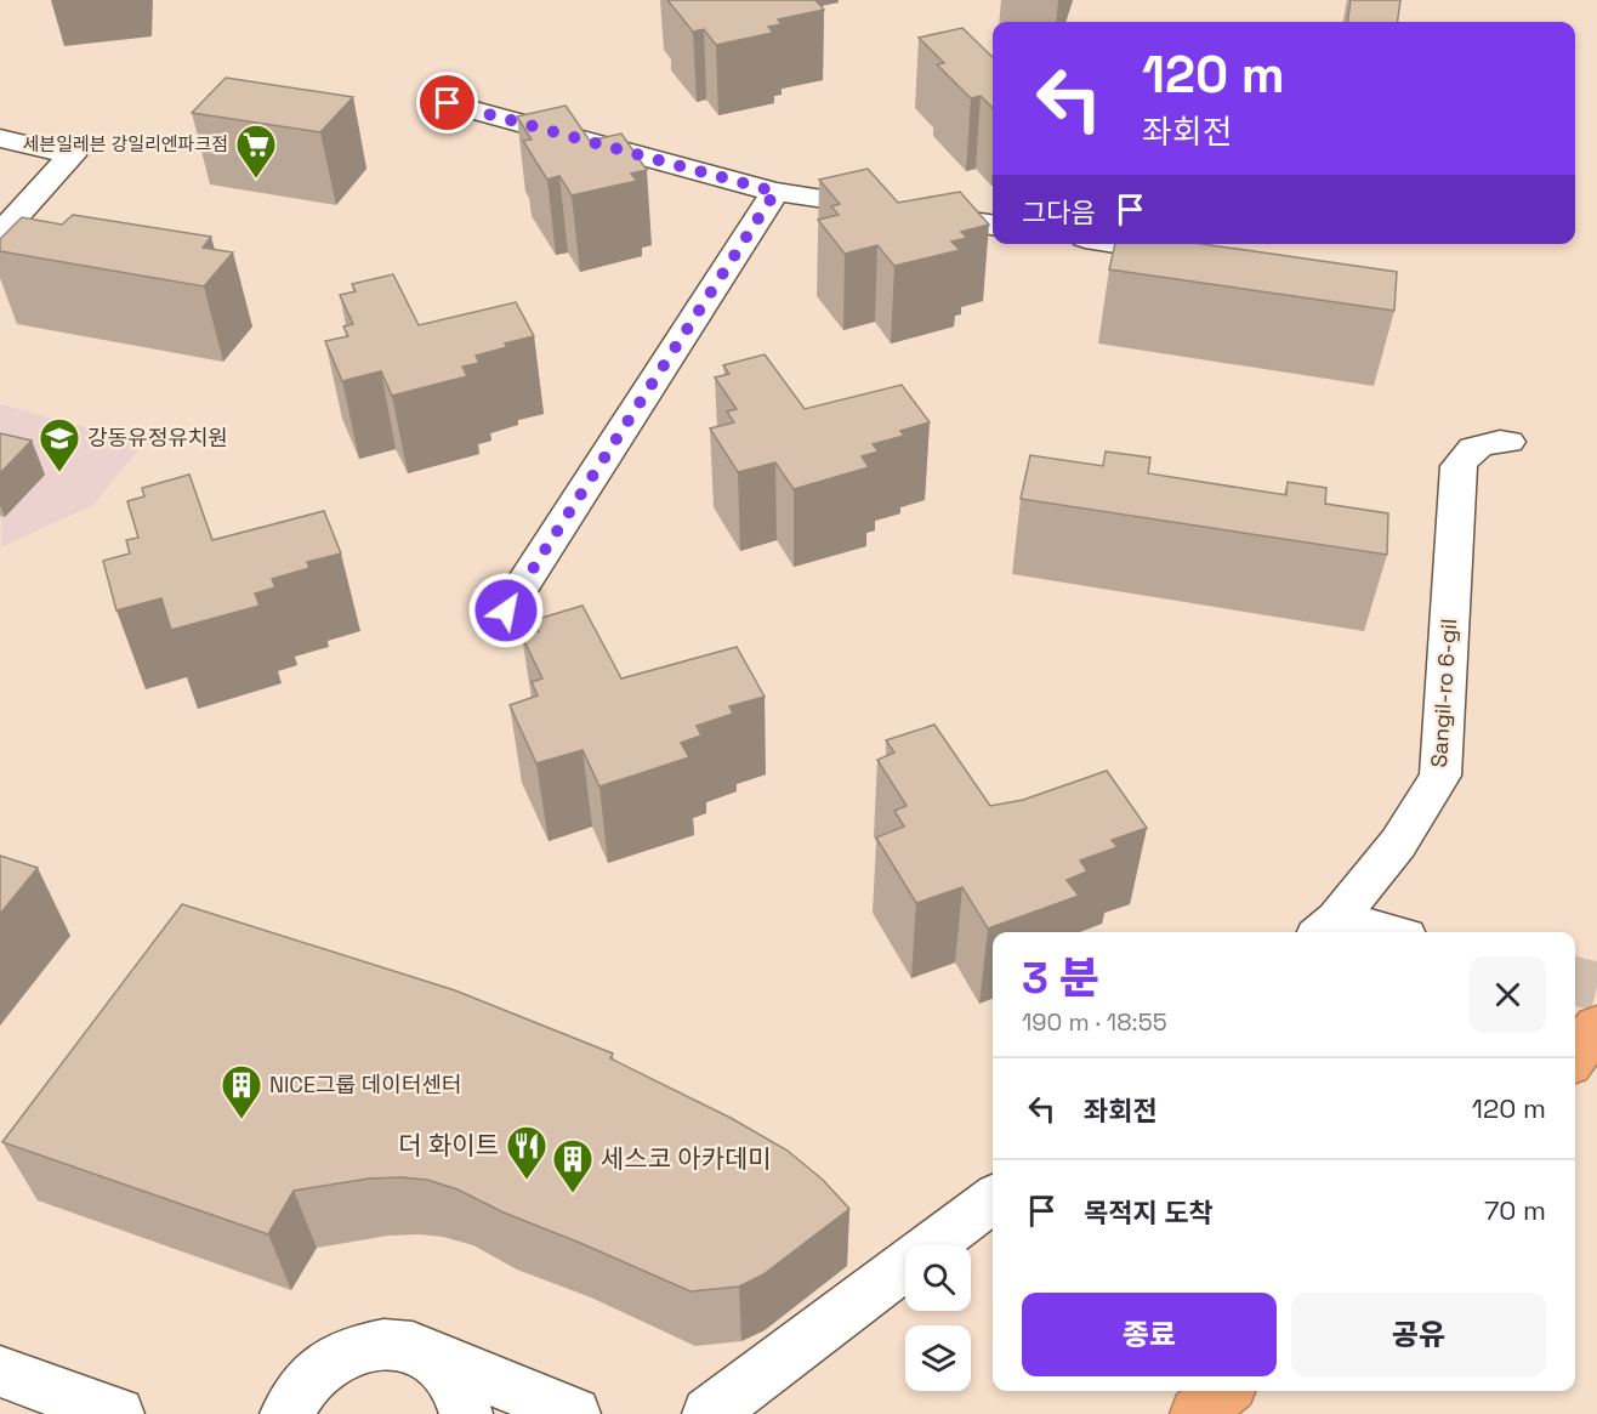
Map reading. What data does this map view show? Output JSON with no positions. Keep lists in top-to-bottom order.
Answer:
{
  "streets": {
    "street": ["Sangil-ro 6-gil"]
  },
  "places": {
    "supermarket": ["세븐일레븐 강일리엔파크점"],
    "school or university": ["강동유정유치원"],
    "building": ["NICE그룹 데이터센터", "세스코 아카데미"],
    "restaurant": ["더 화이트"]
  },
  "page": {
    "turn": ["120 m", "좌회전"],
    "then": "그다음",
    "heading": ["3 분", "190 m · 18:55"],
    "list": [
      {
        "name": "좌회전",
        "value": "120 m"
      },
      {
        "name": "목적지 도착",
        "value": "70 m"
      }
    ],
    "buttons": ["종료", "공유"]
  }
}
